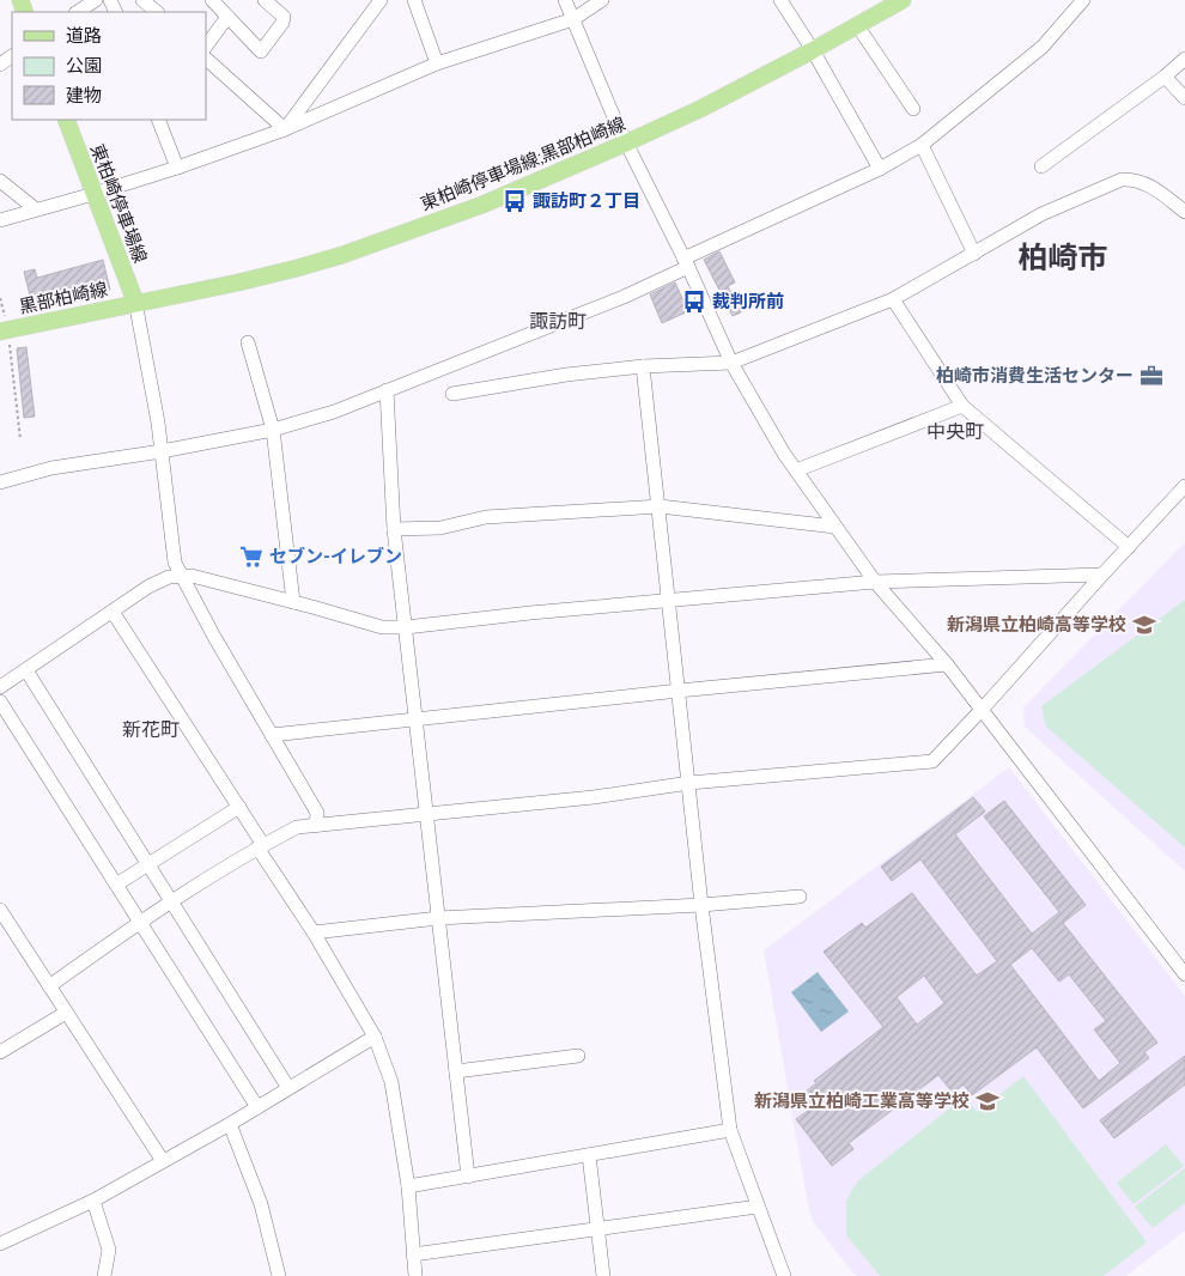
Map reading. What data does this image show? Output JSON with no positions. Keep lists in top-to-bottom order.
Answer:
{
  "streets": {
    "main road": ["東柏崎停車場線;黒部柏崎線", "東柏崎停車場線", "黒部柏崎線"]
  },
  "crossings": [
    ["東柏崎停車場線;黒部柏崎線", "東柏崎停車場線"],
    ["東柏崎停車場線;黒部柏崎線", "黒部柏崎線"],
    ["東柏崎停車場線", "黒部柏崎線"]
  ],
  "districts": [
    "柏崎市",
    "諏訪町",
    "中央町",
    "新花町"
  ],
  "places": {
    "bus stop": ["諏訪町２丁目", "裁判所前"],
    "office": ["柏崎市消費生活センター"],
    "supermarket": ["セブン-イレブン"],
    "school or university": ["新潟県立柏崎高等学校", "新潟県立柏崎工業高等学校"]
  },
  "legend": ["道路", "公園", "建物"]
}
